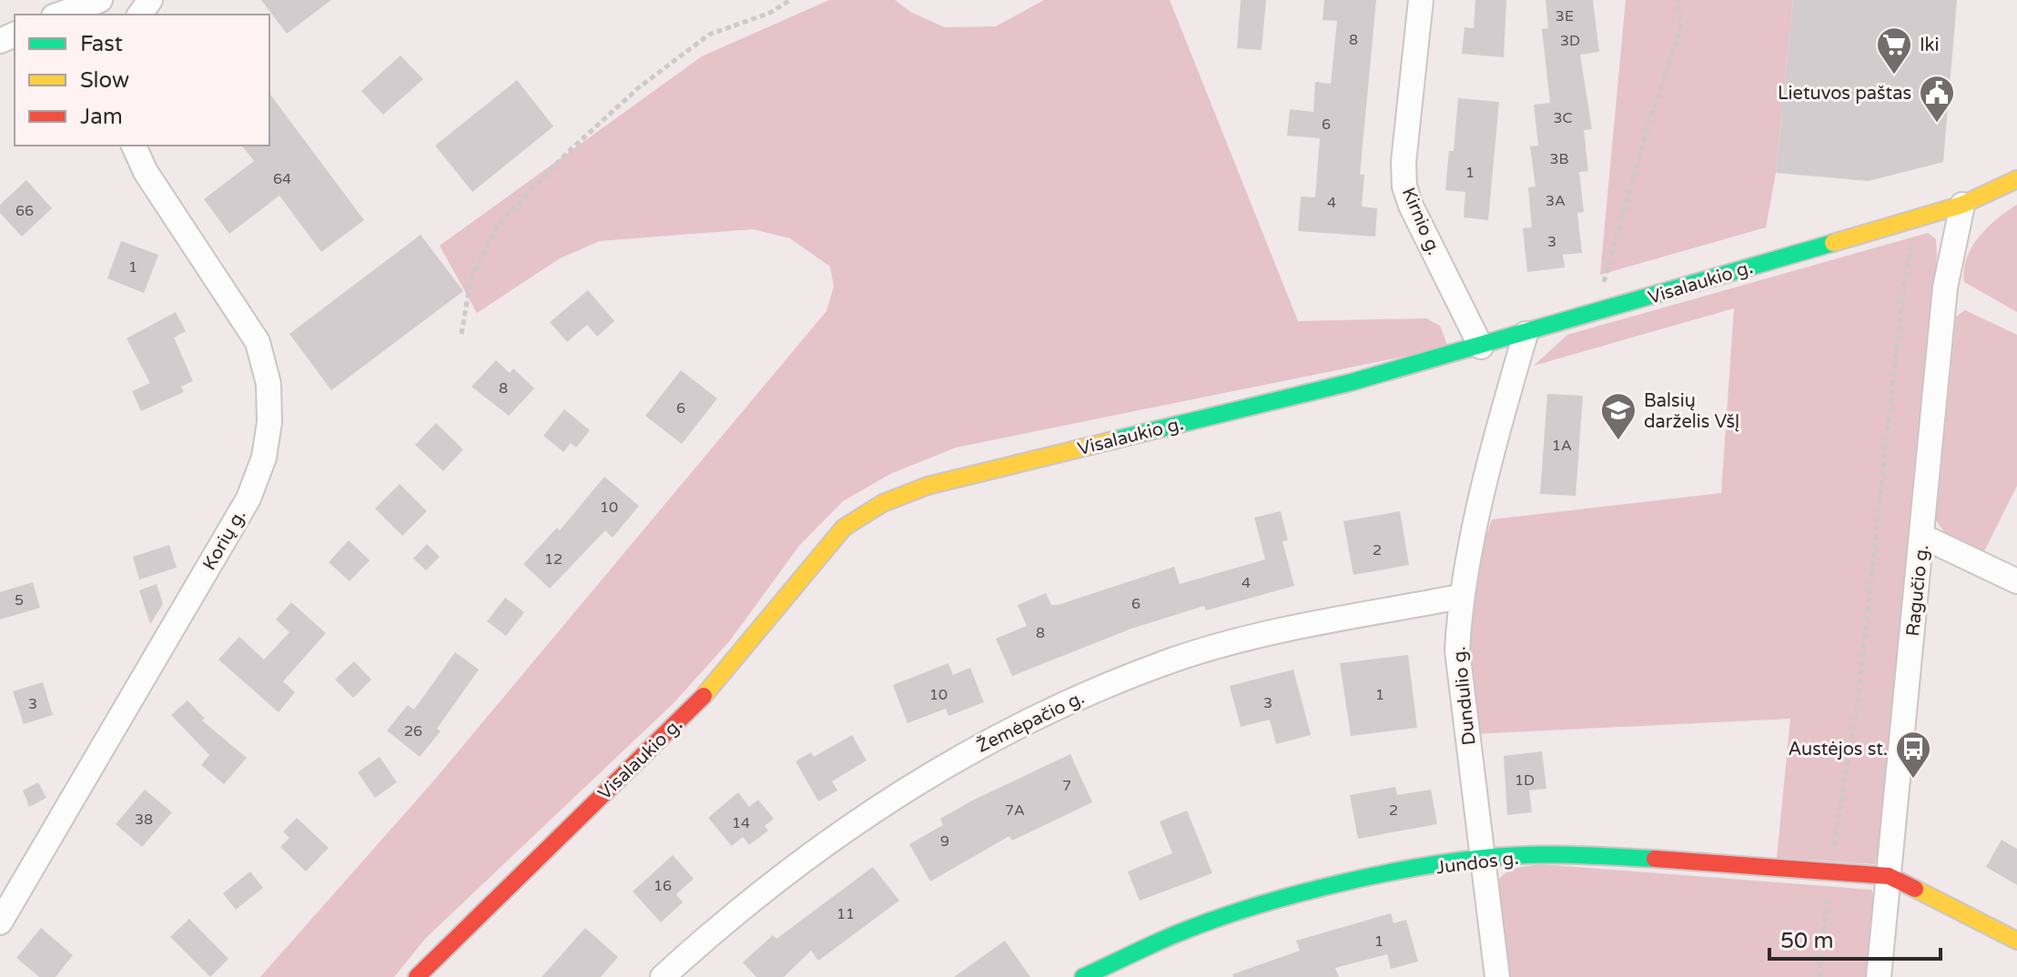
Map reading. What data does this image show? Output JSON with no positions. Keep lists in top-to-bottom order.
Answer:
{
  "streets": {
    "street": [
      "Kirnio g.",
      "Visalaukio g.",
      "Korių g.",
      "Ragučio g.",
      "Dundulio g.",
      "Žemėpačio g.",
      "Jundos g."
    ]
  },
  "crossings": [
    ["Kirnio g.", "Visalaukio g."],
    ["Visalaukio g.", "Ragučio g."],
    ["Visalaukio g.", "Dundulio g."],
    ["Ragučio g.", "Jundos g."],
    ["Dundulio g.", "Žemėpačio g."],
    ["Dundulio g.", "Jundos g."]
  ],
  "places": {
    "supermarket": ["Iki"],
    "public building": ["Lietuvos paštas"],
    "school or university": ["Balsių darželis VšĮ"],
    "bus stop": ["Austėjos st."]
  },
  "house_numbers": [
    "3E",
    "8",
    "3D",
    "3C",
    "6",
    "3B",
    "1",
    "64",
    "3A",
    "4",
    "66",
    "3",
    "1",
    "8",
    "6",
    "1A",
    "10",
    "2",
    "12",
    "4",
    "5",
    "6",
    "8",
    "10",
    "1",
    "3",
    "3",
    "26",
    "1D",
    "7",
    "7A",
    "2",
    "38",
    "14",
    "9",
    "16",
    "11",
    "1"
  ],
  "legend": ["Fast", "Slow", "Jam"],
  "scale_bar": "50 m"
}
